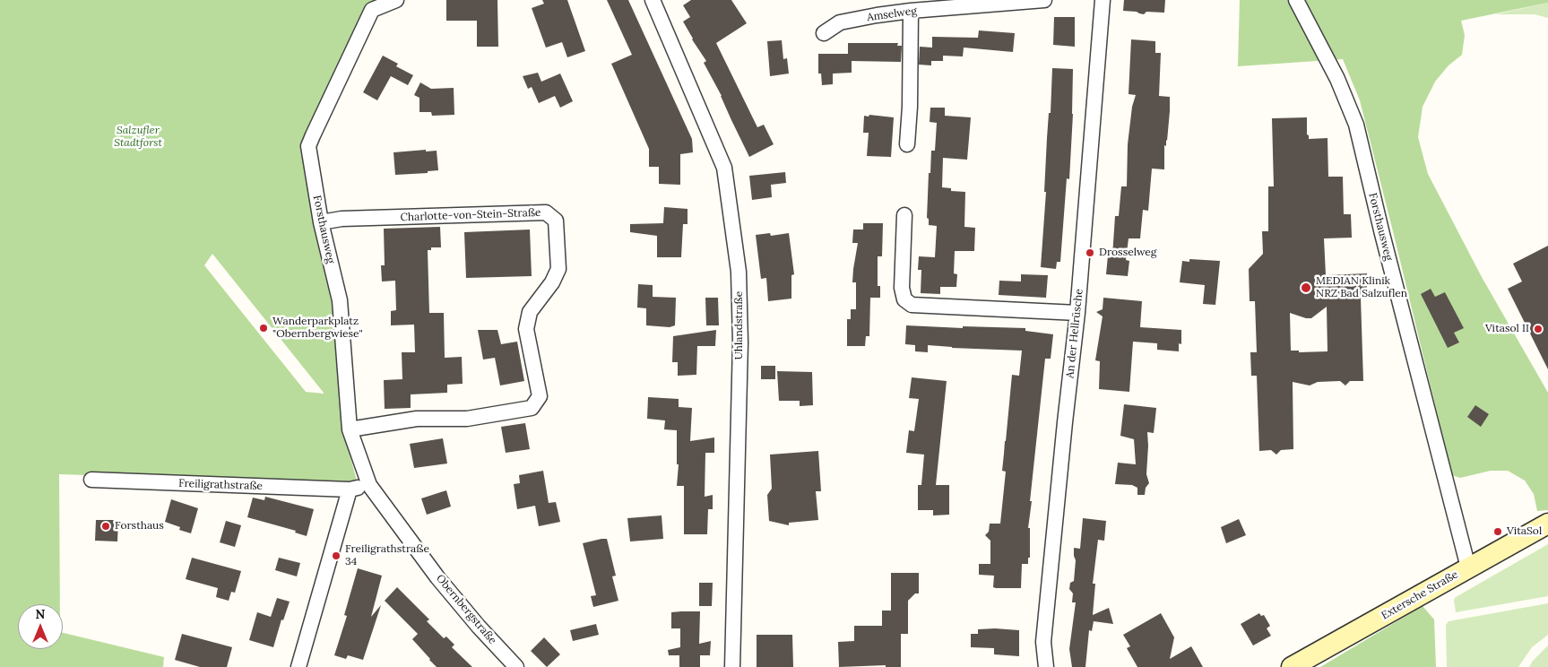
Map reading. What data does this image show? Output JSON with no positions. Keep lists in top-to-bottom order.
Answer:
{
  "streets": {
    "main road": ["Extersche Straße"],
    "street": [
      "Amselweg",
      "Charlotte-von-Stein-Straße",
      "Forsthausweg",
      "Uhlandstraße",
      "An der Hellrüsche",
      "Freiligrathstraße",
      "Obernbergstraße"
    ]
  },
  "crossings": [
    ["Charlotte-von-Stein-Straße", "Forsthausweg"],
    ["Forsthausweg", "Freiligrathstraße"],
    ["Forsthausweg", "Extersche Straße"],
    ["Forsthausweg", "Obernbergstraße"],
    ["Freiligrathstraße", "Obernbergstraße"]
  ],
  "parks": ["Salzufler Stadtforst"],
  "places": [
    "Drosselweg",
    "MEDIAN Klinik NRZ Bad Salzuflen",
    "Wanderparkplatz \"Obernbergwiese\"",
    "Vitasol II",
    "Forsthaus",
    "VitaSol",
    "Freiligrathstraße 34"
  ],
  "north": "top"
}
